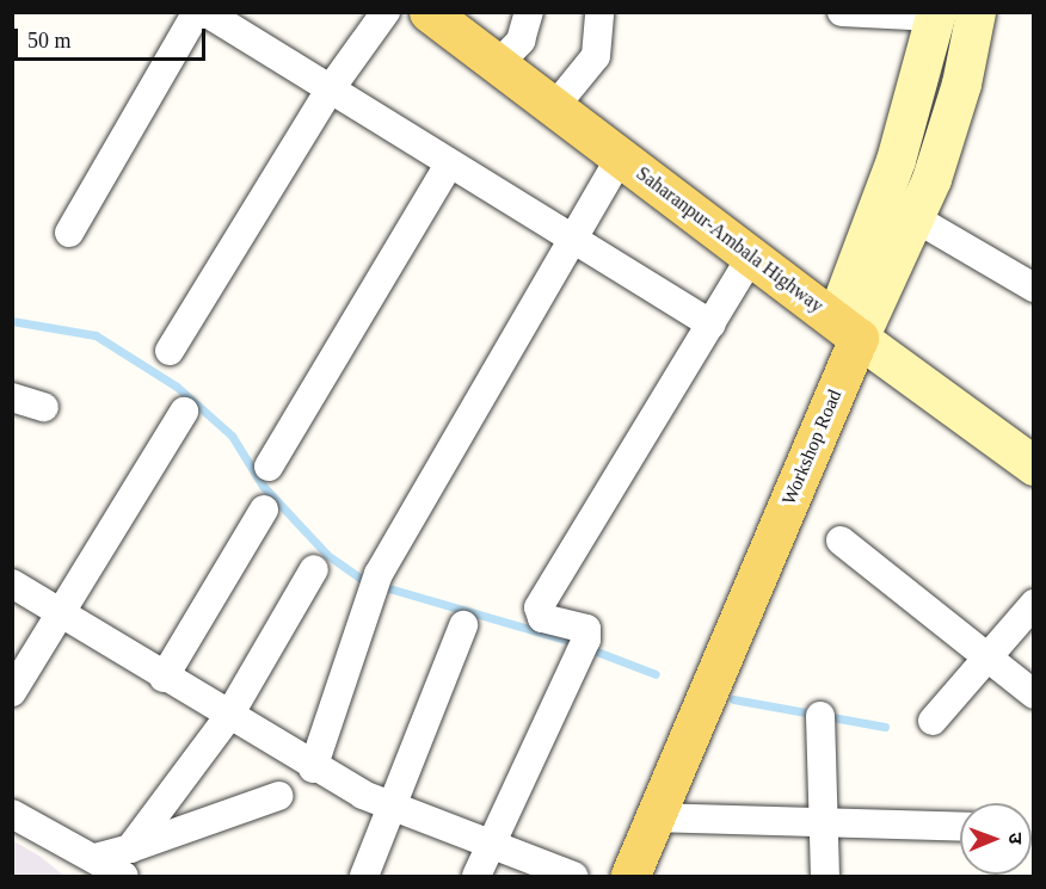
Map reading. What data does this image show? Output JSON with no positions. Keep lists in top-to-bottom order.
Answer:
{
  "streets": {
    "main road": ["Saharanpur-Ambala Highway", "Workshop Road"]
  },
  "crossings": [
    ["Saharanpur-Ambala Highway", "Workshop Road"]
  ],
  "scale_bar": "50 m",
  "north": "right"
}
